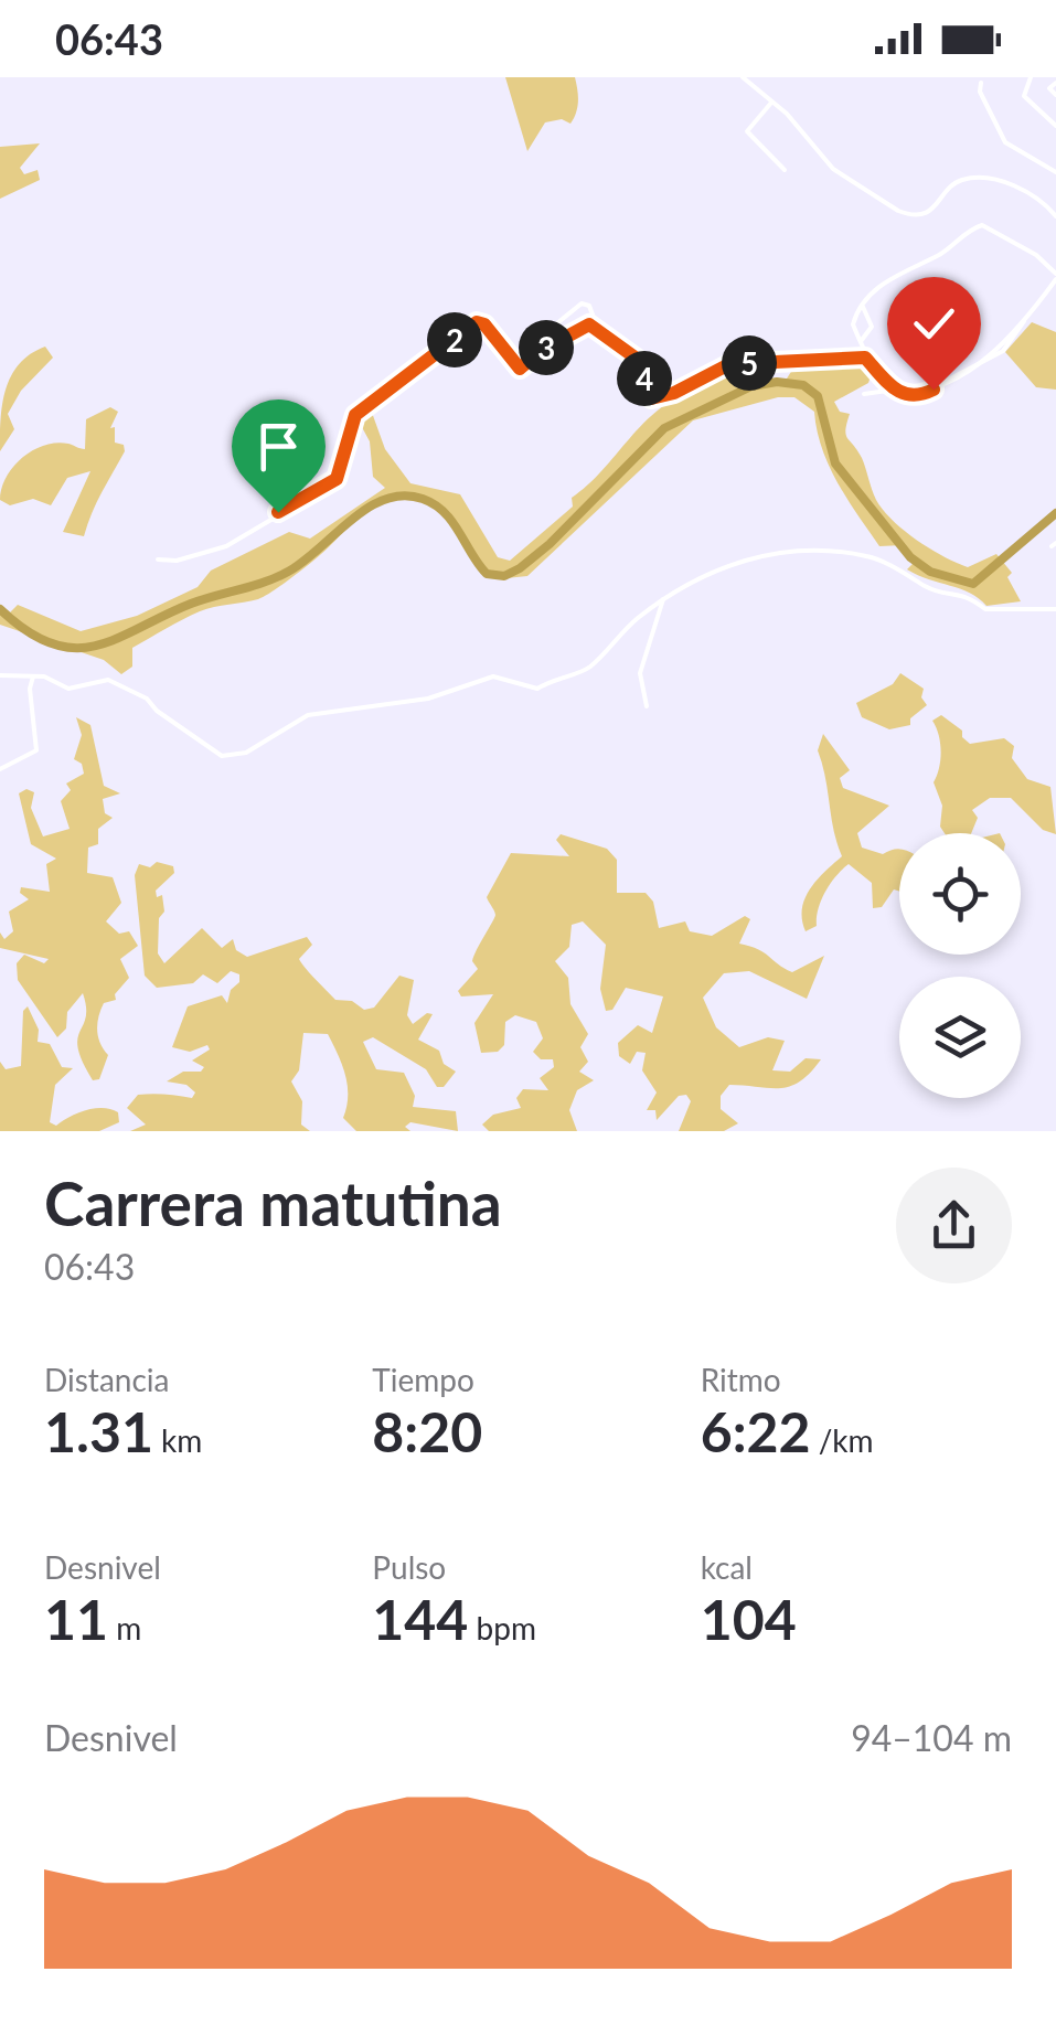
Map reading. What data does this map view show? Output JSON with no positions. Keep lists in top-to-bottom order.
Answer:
{
  "page": {
    "status": "06:43",
    "pins": [
      "2",
      "3",
      "5",
      "4"
    ],
    "heading": ["Carrera matutina", "06:43"],
    "stats": [
      ["Distancia", "1.31 km"],
      ["Tiempo", "8:20"],
      ["Ritmo", "6:22 /km"],
      ["Desnivel", "11 m"],
      ["Pulso", "144 bpm"],
      ["kcal", "104"]
    ],
    "chart": ["Desnivel", "94–104 m"]
  }
}
